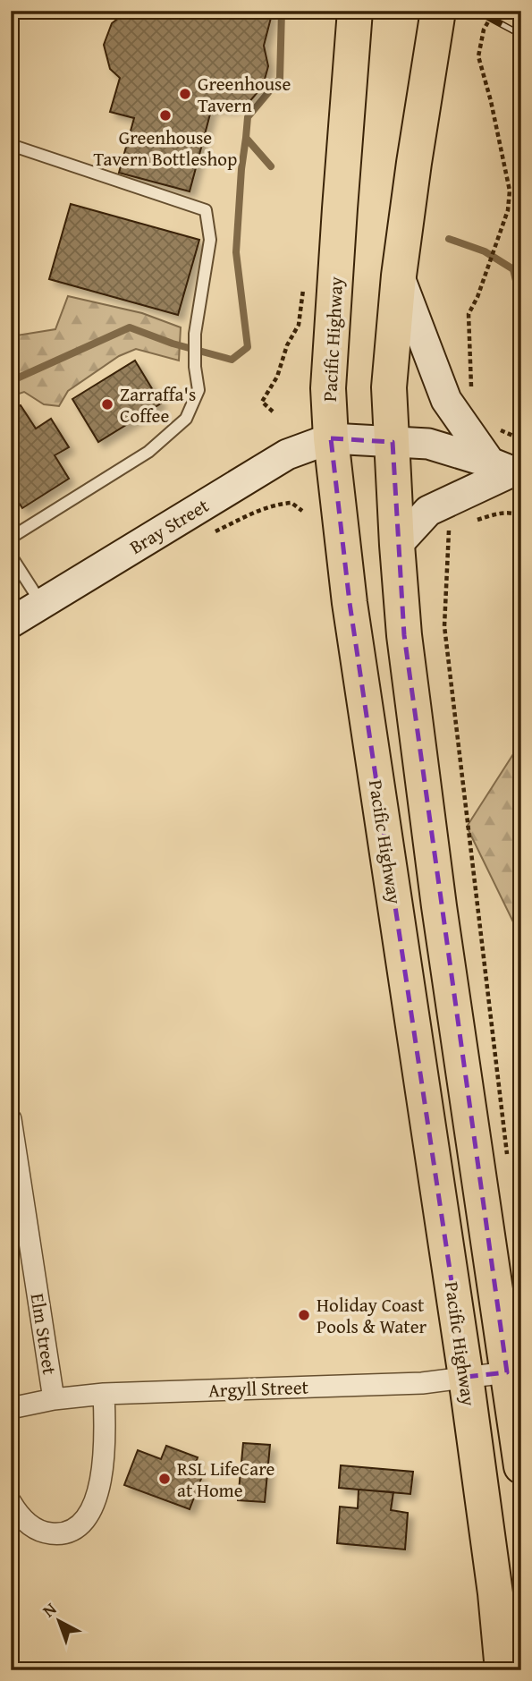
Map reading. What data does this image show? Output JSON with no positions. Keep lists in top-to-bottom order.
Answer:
{
  "streets": {
    "highway": ["Pacific Highway"],
    "street": ["Bray Street", "Elm Street", "Argyll Street"]
  },
  "crossings": [
    ["Pacific Highway", "Bray Street"],
    ["Pacific Highway", "Argyll Street"],
    ["Elm Street", "Argyll Street"]
  ],
  "places": [
    "Greenhouse Tavern",
    "Greenhouse Tavern Bottleshop",
    "Zarraffa's Coffee",
    "Holiday Coast Pools & Water",
    "RSL LifeCare at Home"
  ],
  "north": "top left"
}
